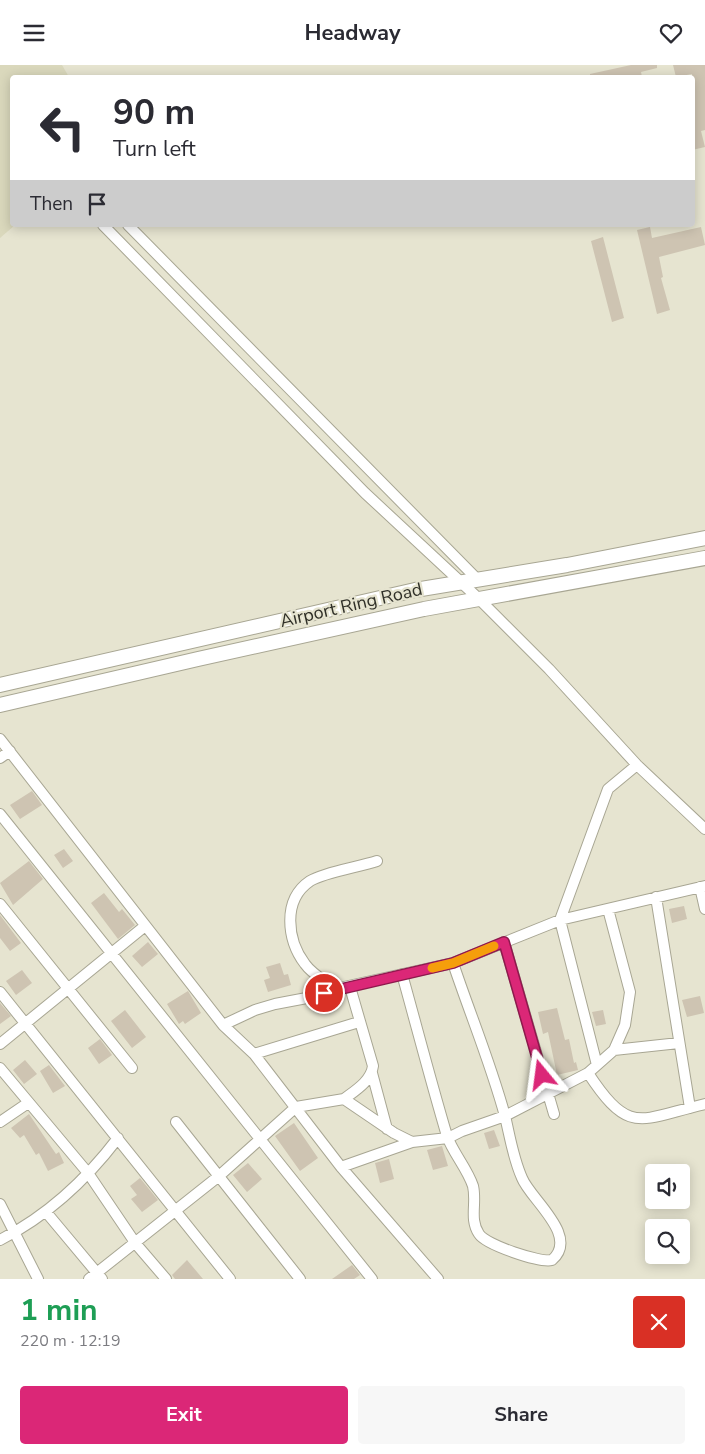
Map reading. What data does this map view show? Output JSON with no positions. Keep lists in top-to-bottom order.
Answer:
{
  "streets": {
    "main road": ["Airport Ring Road"]
  },
  "page": {
    "header": "Headway",
    "turn": ["90 m", "Turn left"],
    "then": "Then",
    "heading": ["1 min", "220 m · 12:19"],
    "buttons": ["Exit", "Share"]
  }
}
